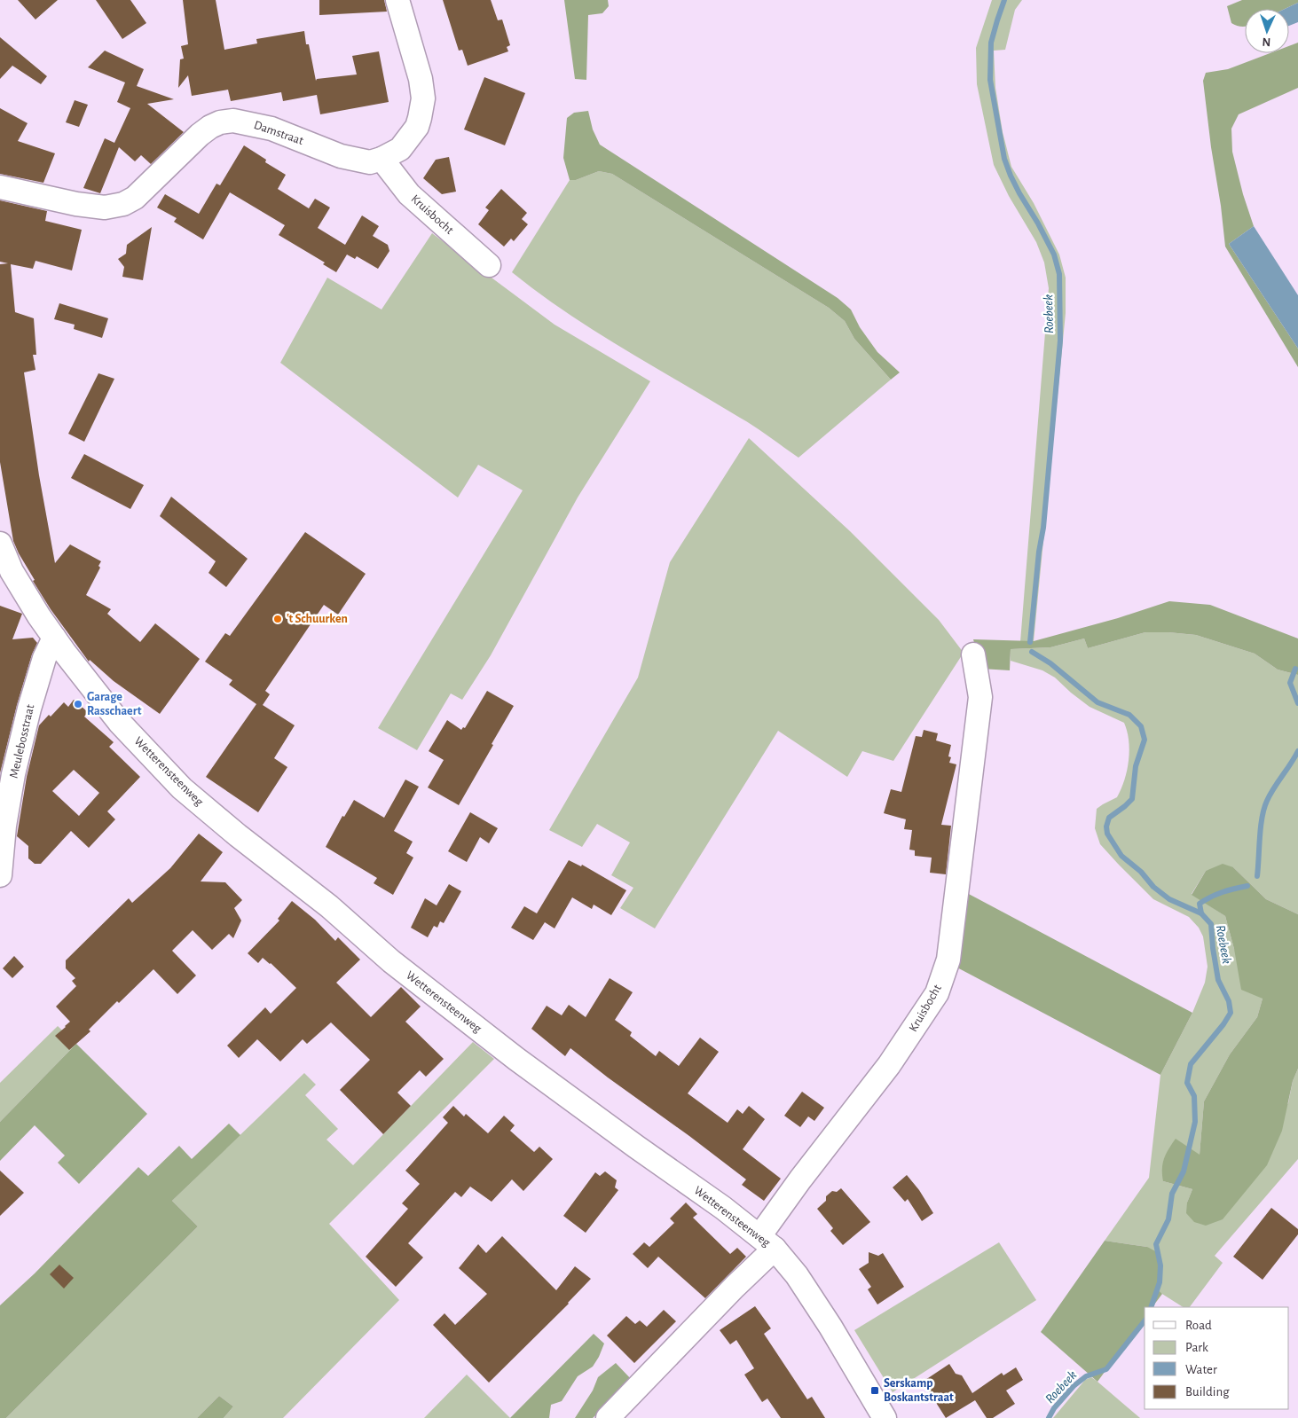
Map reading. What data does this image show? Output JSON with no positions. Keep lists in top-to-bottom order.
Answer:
{
  "streets": {
    "street": [
      "Damstraat",
      "Kruisbocht",
      "Meulebosstraat",
      "Wetterensteenweg"
    ]
  },
  "crossings": [
    ["Damstraat", "Kruisbocht"],
    ["Kruisbocht", "Wetterensteenweg"],
    ["Meulebosstraat", "Wetterensteenweg"]
  ],
  "water": ["Roebeek"],
  "places": {
    "other": ["'t Schuurken", "Garage Rasschaert"],
    "transit": ["Serskamp Boskantstraat"]
  },
  "legend": [
    "Road",
    "Park",
    "Water",
    "Building"
  ],
  "north": "bottom"
}
